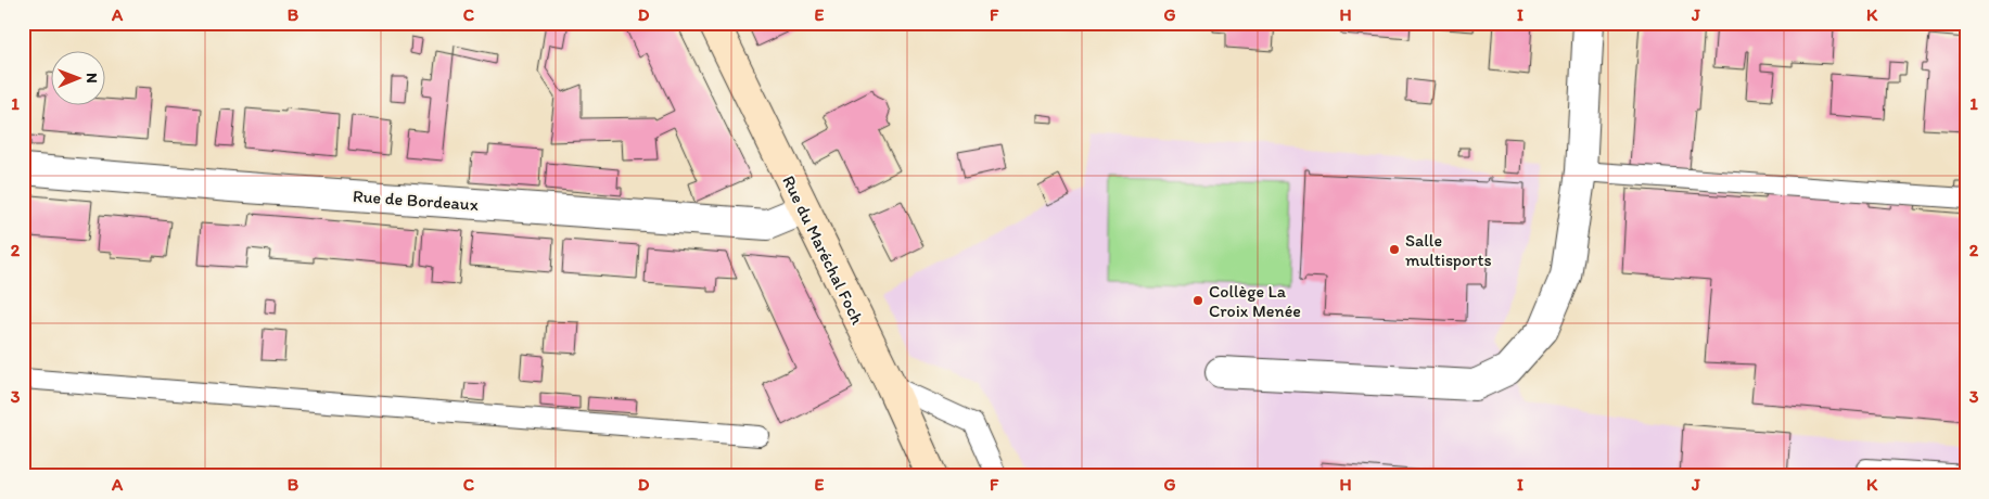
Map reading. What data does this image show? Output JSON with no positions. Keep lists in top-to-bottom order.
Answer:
{
  "streets": {
    "main road": ["Rue du Maréchal Foch"],
    "street": ["Rue de Bordeaux"]
  },
  "crossings": [
    ["Rue de Bordeaux", "Rue du Maréchal Foch"]
  ],
  "places": ["Salle multisports", "Collège La Croix Menée"],
  "north": "right",
  "grid": {
    "columns": [
      "A",
      "B",
      "C",
      "D",
      "E",
      "F",
      "G",
      "H",
      "I",
      "J",
      "K"
    ],
    "rows": ["1", "2", "3"]
  }
}
